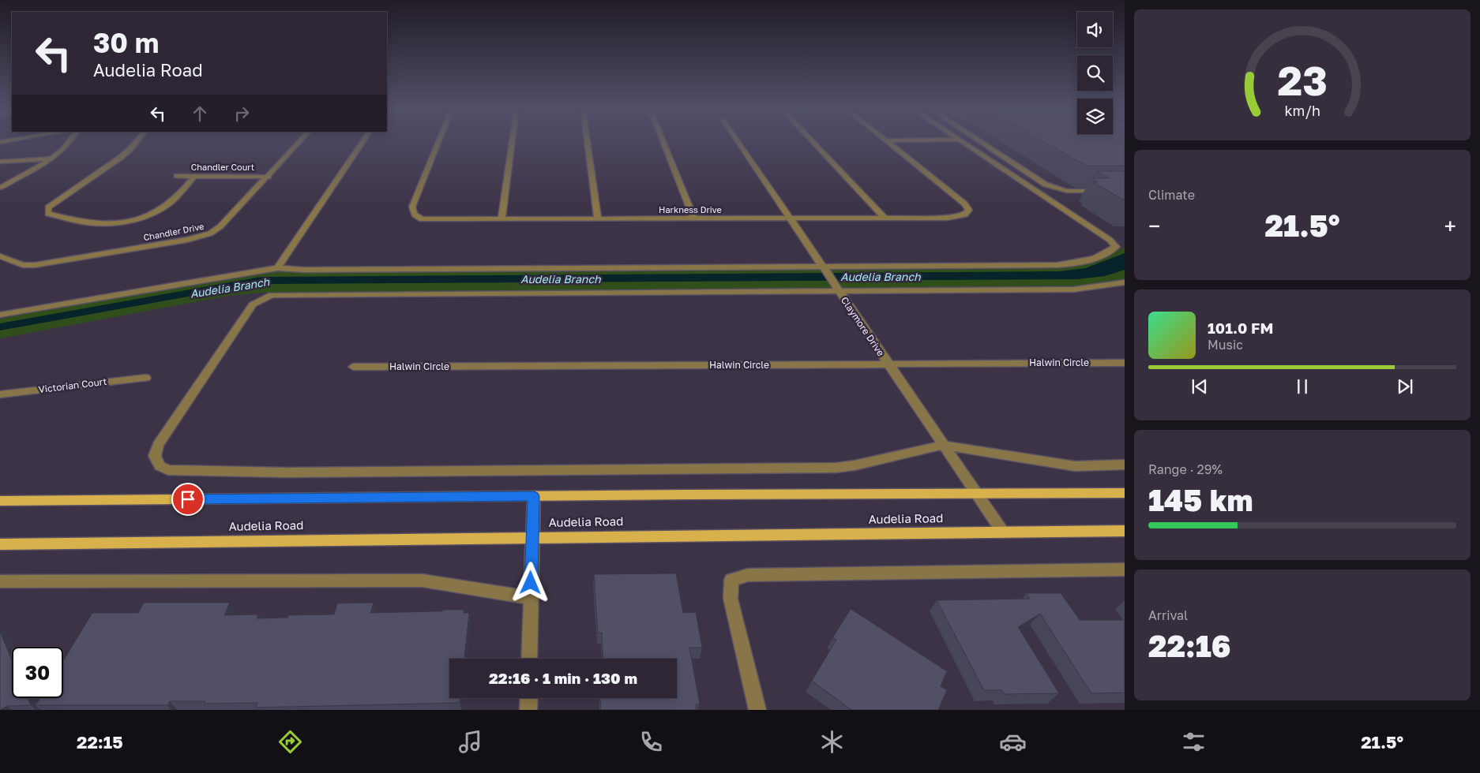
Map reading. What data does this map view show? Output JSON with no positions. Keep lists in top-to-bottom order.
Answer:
{
  "streets": {
    "main road": ["Audelia Road"],
    "street": [
      "Chandler Court",
      "Harkness Drive",
      "Chandler Drive",
      "Claymore Drive",
      "Halwin Circle",
      "Victorian Court"
    ]
  },
  "crossings": [
    ["Chandler Court", "Chandler Drive"],
    ["Harkness Drive", "Claymore Drive"],
    ["Claymore Drive", "Halwin Circle"],
    ["Claymore Drive", "Audelia Road"]
  ],
  "water": ["Audelia Branch"],
  "page": {
    "turn": ["30 m", "Audelia Road"],
    "tile": [
      "Climate",
      ["Range · 29%", "145 km"],
      ["Arrival", "22:16"]
    ],
    "heat": ["−", "21.5°", "+"],
    "song": ["101.0 FM", "Music"],
    "limit": "30",
    "trip": "22:16 · 1 min · 130 m",
    "tabs": ["22:15", "21.5°"],
    "gauge": ["23", "km/h"]
  }
}
